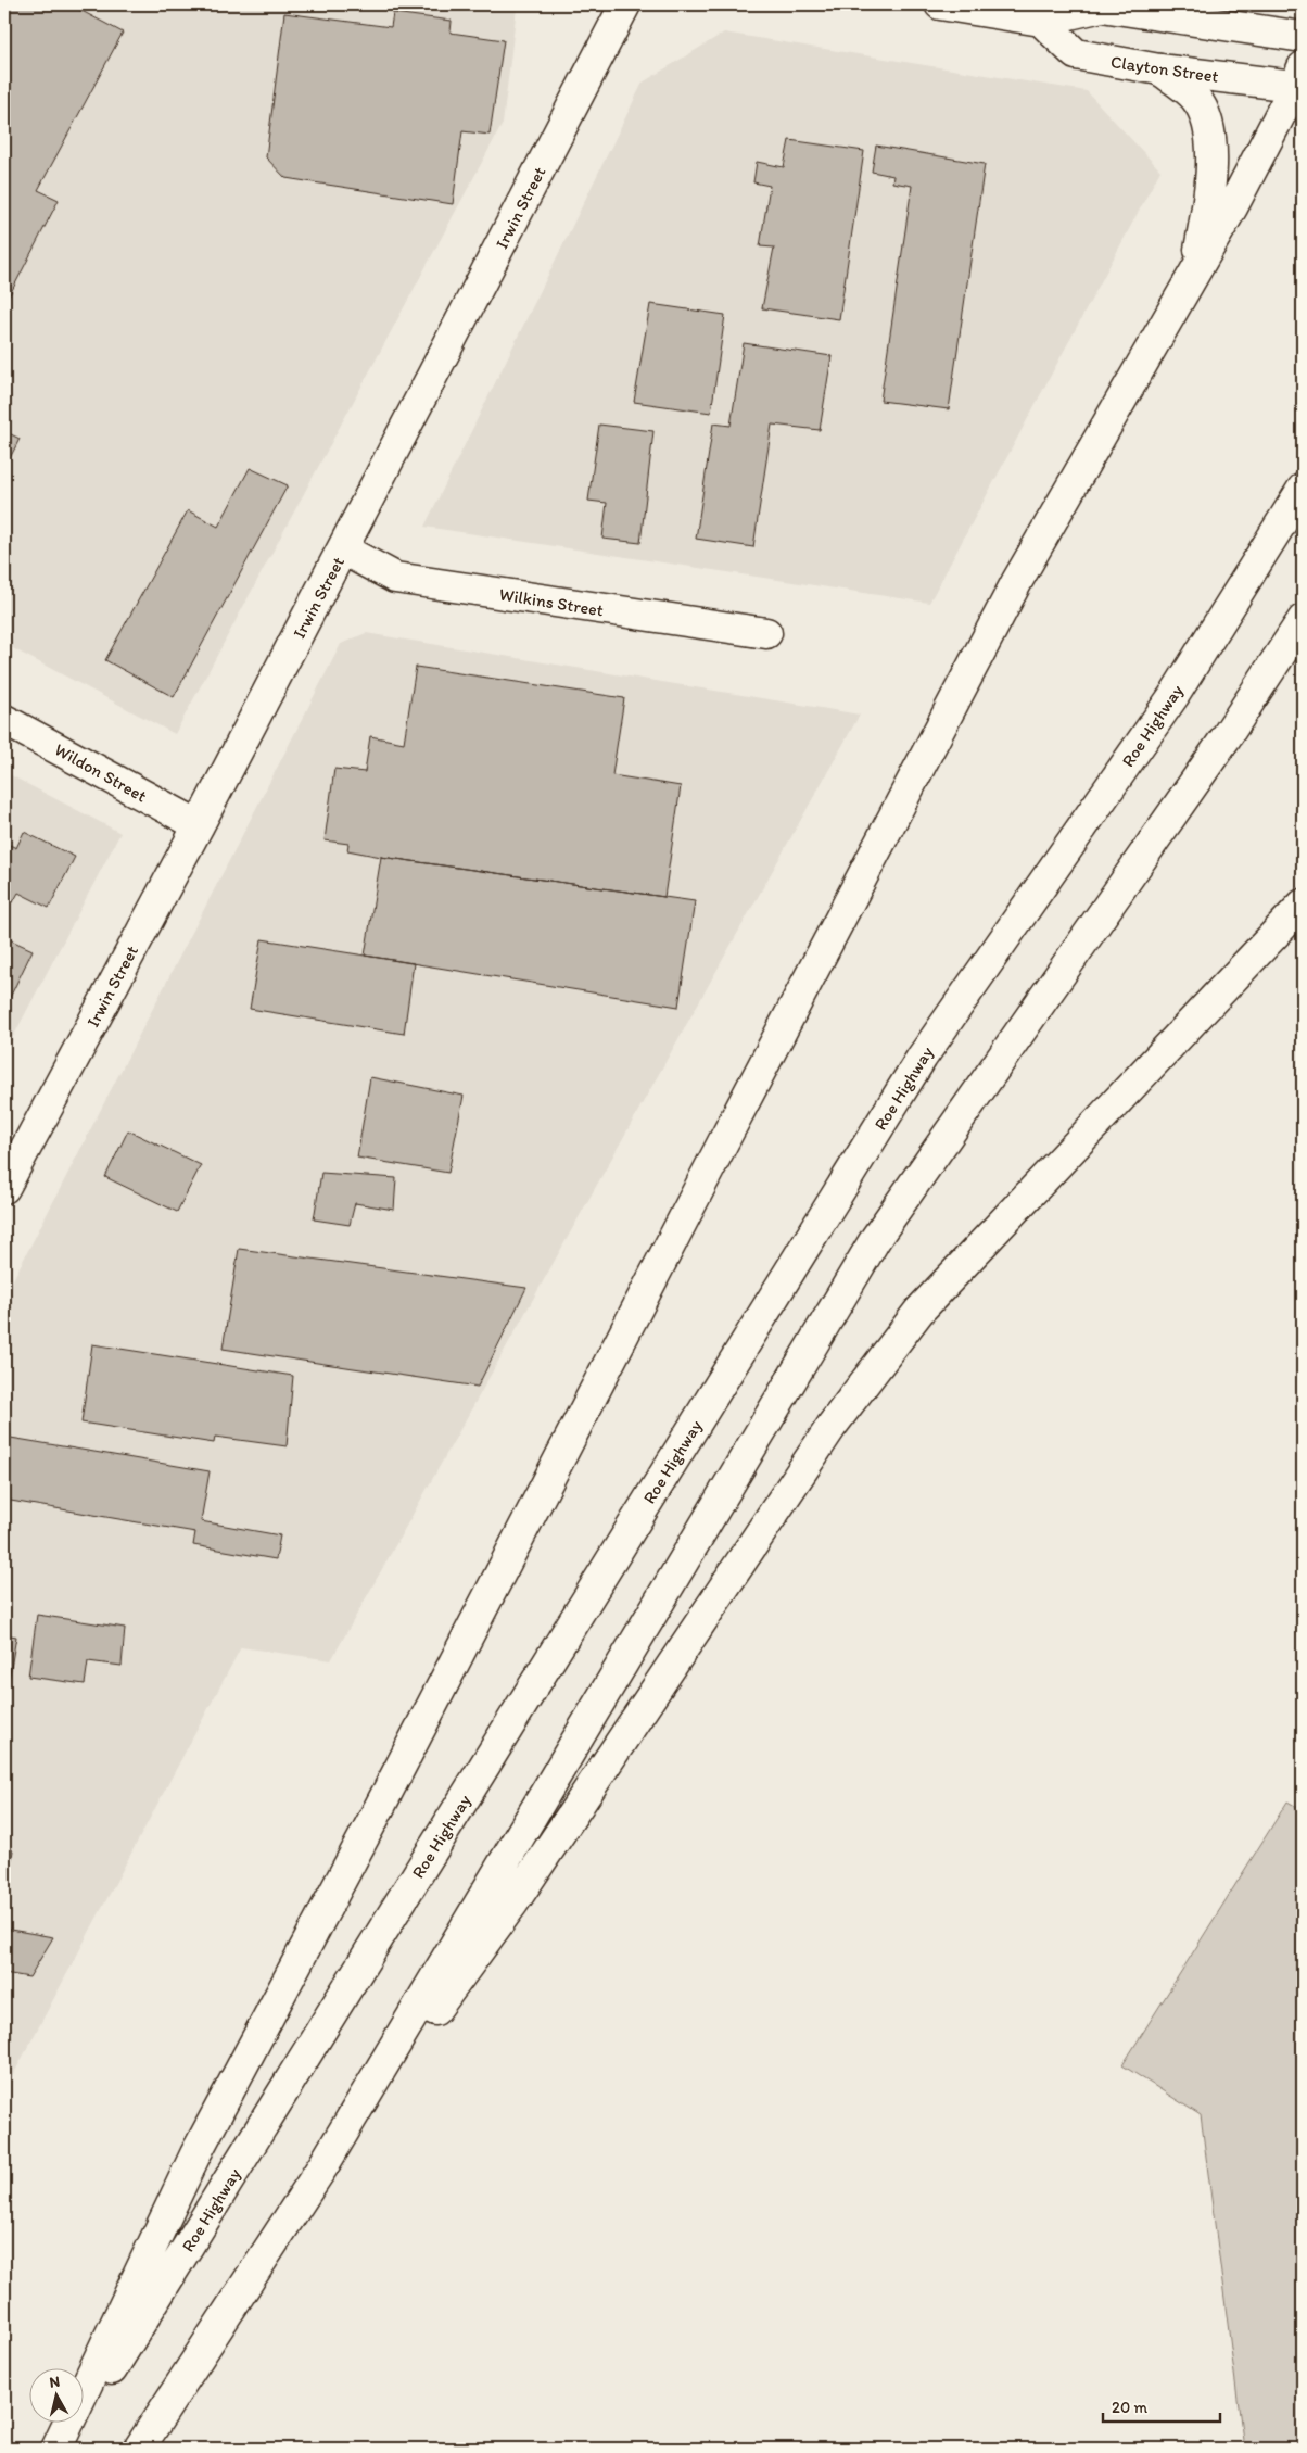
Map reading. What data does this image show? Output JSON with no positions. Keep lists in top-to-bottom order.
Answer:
{
  "streets": {
    "main road": [
      "Clayton Street",
      "Irwin Street",
      "Wilkins Street",
      "Roe Highway",
      "Wildon Street"
    ]
  },
  "crossings": [
    ["Irwin Street", "Wilkins Street"],
    ["Irwin Street", "Wildon Street"]
  ],
  "scale_bar": "20 m",
  "north": "top"
}
